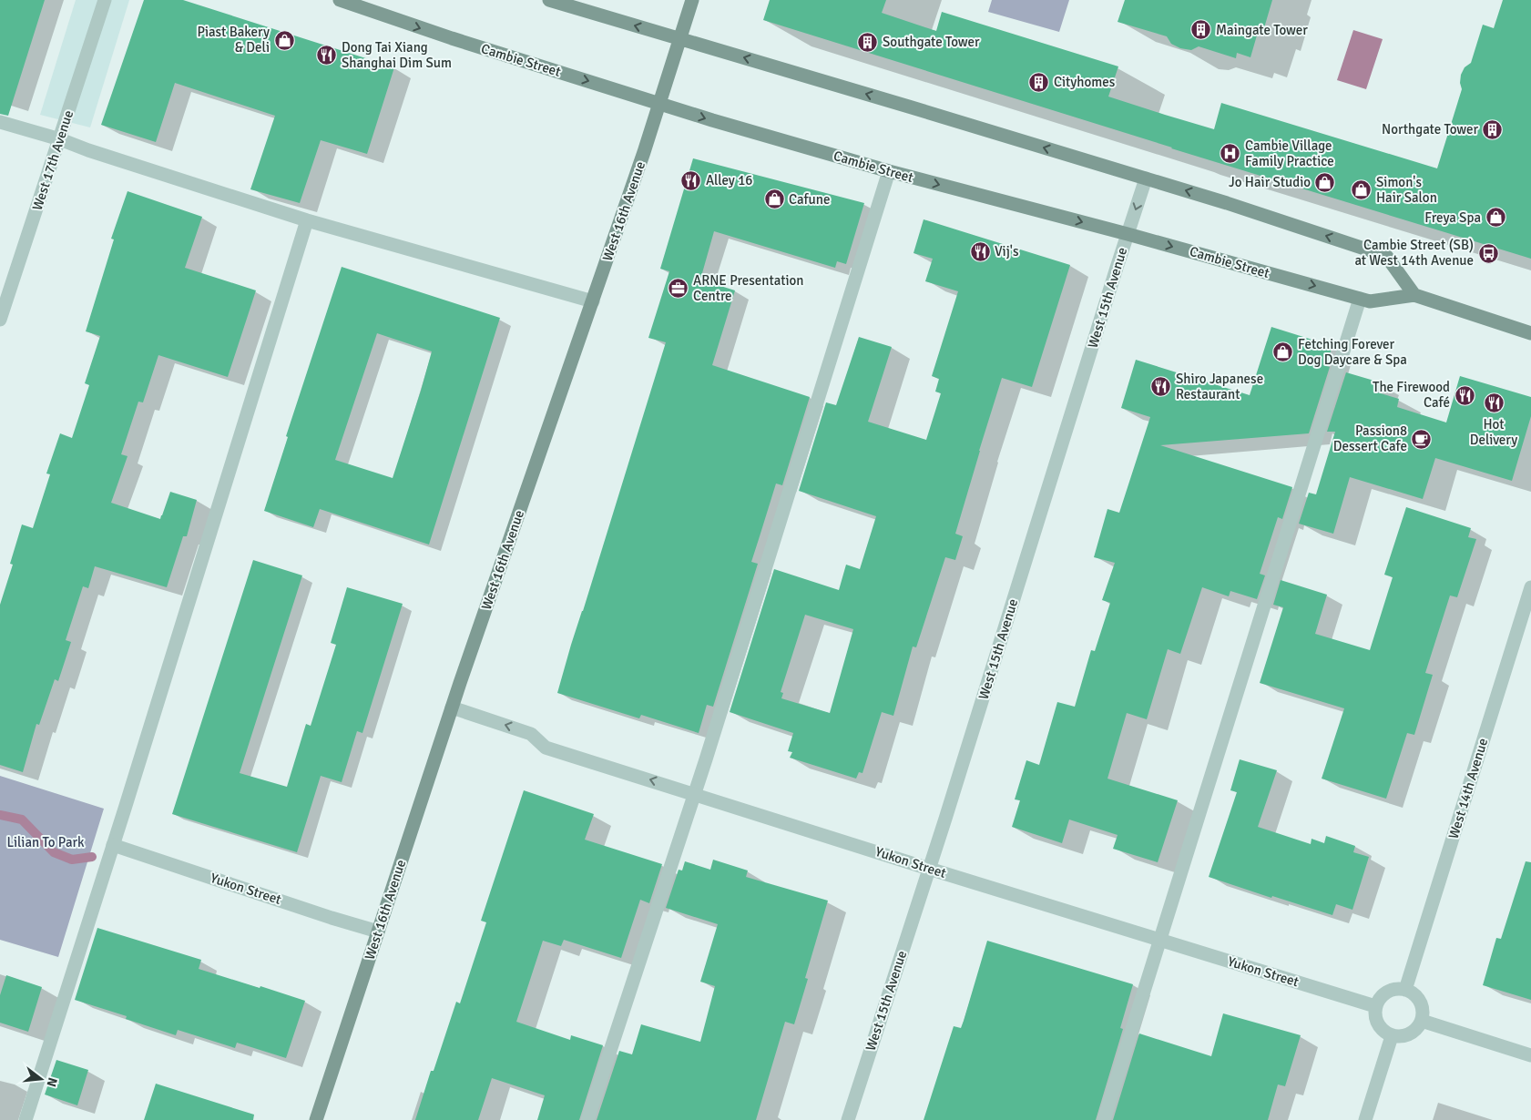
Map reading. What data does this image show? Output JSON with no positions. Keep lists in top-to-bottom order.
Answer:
{
  "streets": {
    "main road": ["Cambie Street", "West 16th Avenue"],
    "street": [
      "West 17th Avenue",
      "West 15th Avenue",
      "West 14th Avenue",
      "Yukon Street"
    ]
  },
  "crossings": [
    ["Cambie Street", "West 16th Avenue"],
    ["Cambie Street", "West 15th Avenue"],
    ["West 16th Avenue", "Yukon Street"],
    ["West 15th Avenue", "Yukon Street"],
    ["West 14th Avenue", "Yukon Street"]
  ],
  "parks": ["Lilian To Park"],
  "places": {
    "building": [
      "Maingate Tower",
      "Southgate Tower",
      "Cityhomes",
      "Northgate Tower"
    ],
    "shop": [
      "Piast Bakery & Deli",
      "Jo Hair Studio",
      "Simon's Hair Salon",
      "Cafune",
      "Freya Spa",
      "Fetching Forever Dog Daycare & Spa"
    ],
    "restaurant": [
      "Dong Tai Xiang Shanghai Dim Sum",
      "Alley 16",
      "Vij's",
      "Shiro Japanese Restaurant",
      "The Firewood Café",
      "Hot Delivery"
    ],
    "hospital": ["Cambie Village Family Practice"],
    "bus stop": ["Cambie Street (SB) at West 14th Avenue"],
    "office": ["ARNE Presentation Centre"],
    "cafe": ["Passion8 Dessert Cafe"]
  },
  "north": "right"
}
